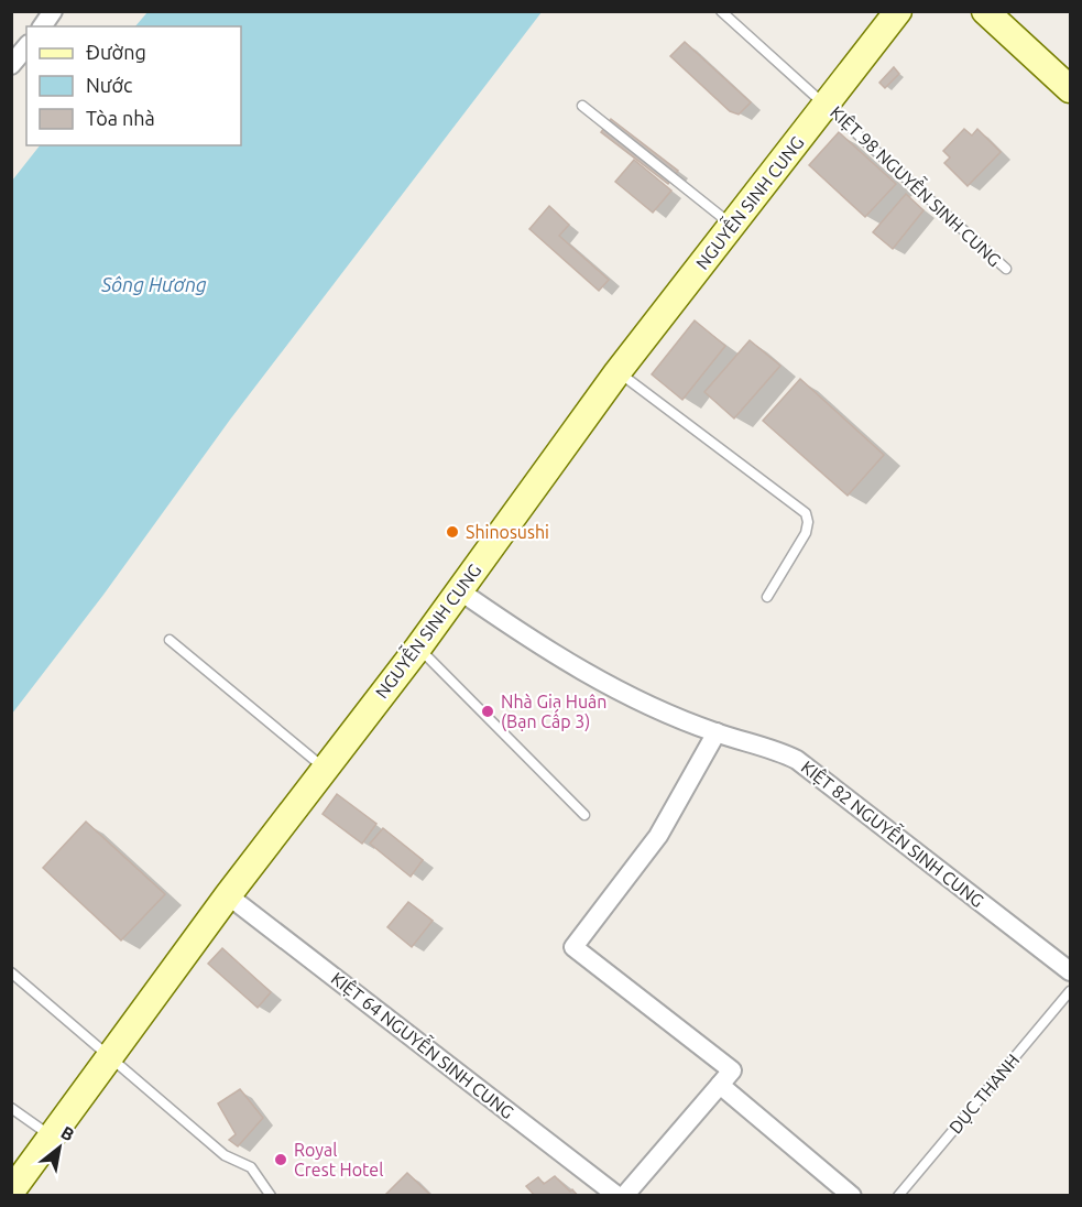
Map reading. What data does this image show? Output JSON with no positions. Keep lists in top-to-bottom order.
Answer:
{
  "streets": {
    "main road": ["NGUYỄN SINH CUNG"],
    "street": ["KIỆT 82 NGUYỄN SINH CUNG", "KIỆT 64 NGUYỄN SINH CUNG"],
    "lane": ["KIỆT 98 NGUYỄN SINH CUNG", "DỤC THANH"]
  },
  "crossings": [
    ["KIỆT 98 NGUYỄN SINH CUNG", "NGUYỄN SINH CUNG"],
    ["NGUYỄN SINH CUNG", "KIỆT 82 NGUYỄN SINH CUNG"],
    ["NGUYỄN SINH CUNG", "KIỆT 64 NGUYỄN SINH CUNG"]
  ],
  "water": ["Sông Hương"],
  "places": ["Shinosushi", "Nhà Gia Huân (Bạn Cấp 3)", "Royal Crest Hotel"],
  "legend": ["Đường", "Nước", "Tòa nhà"],
  "north": "top right"
}
